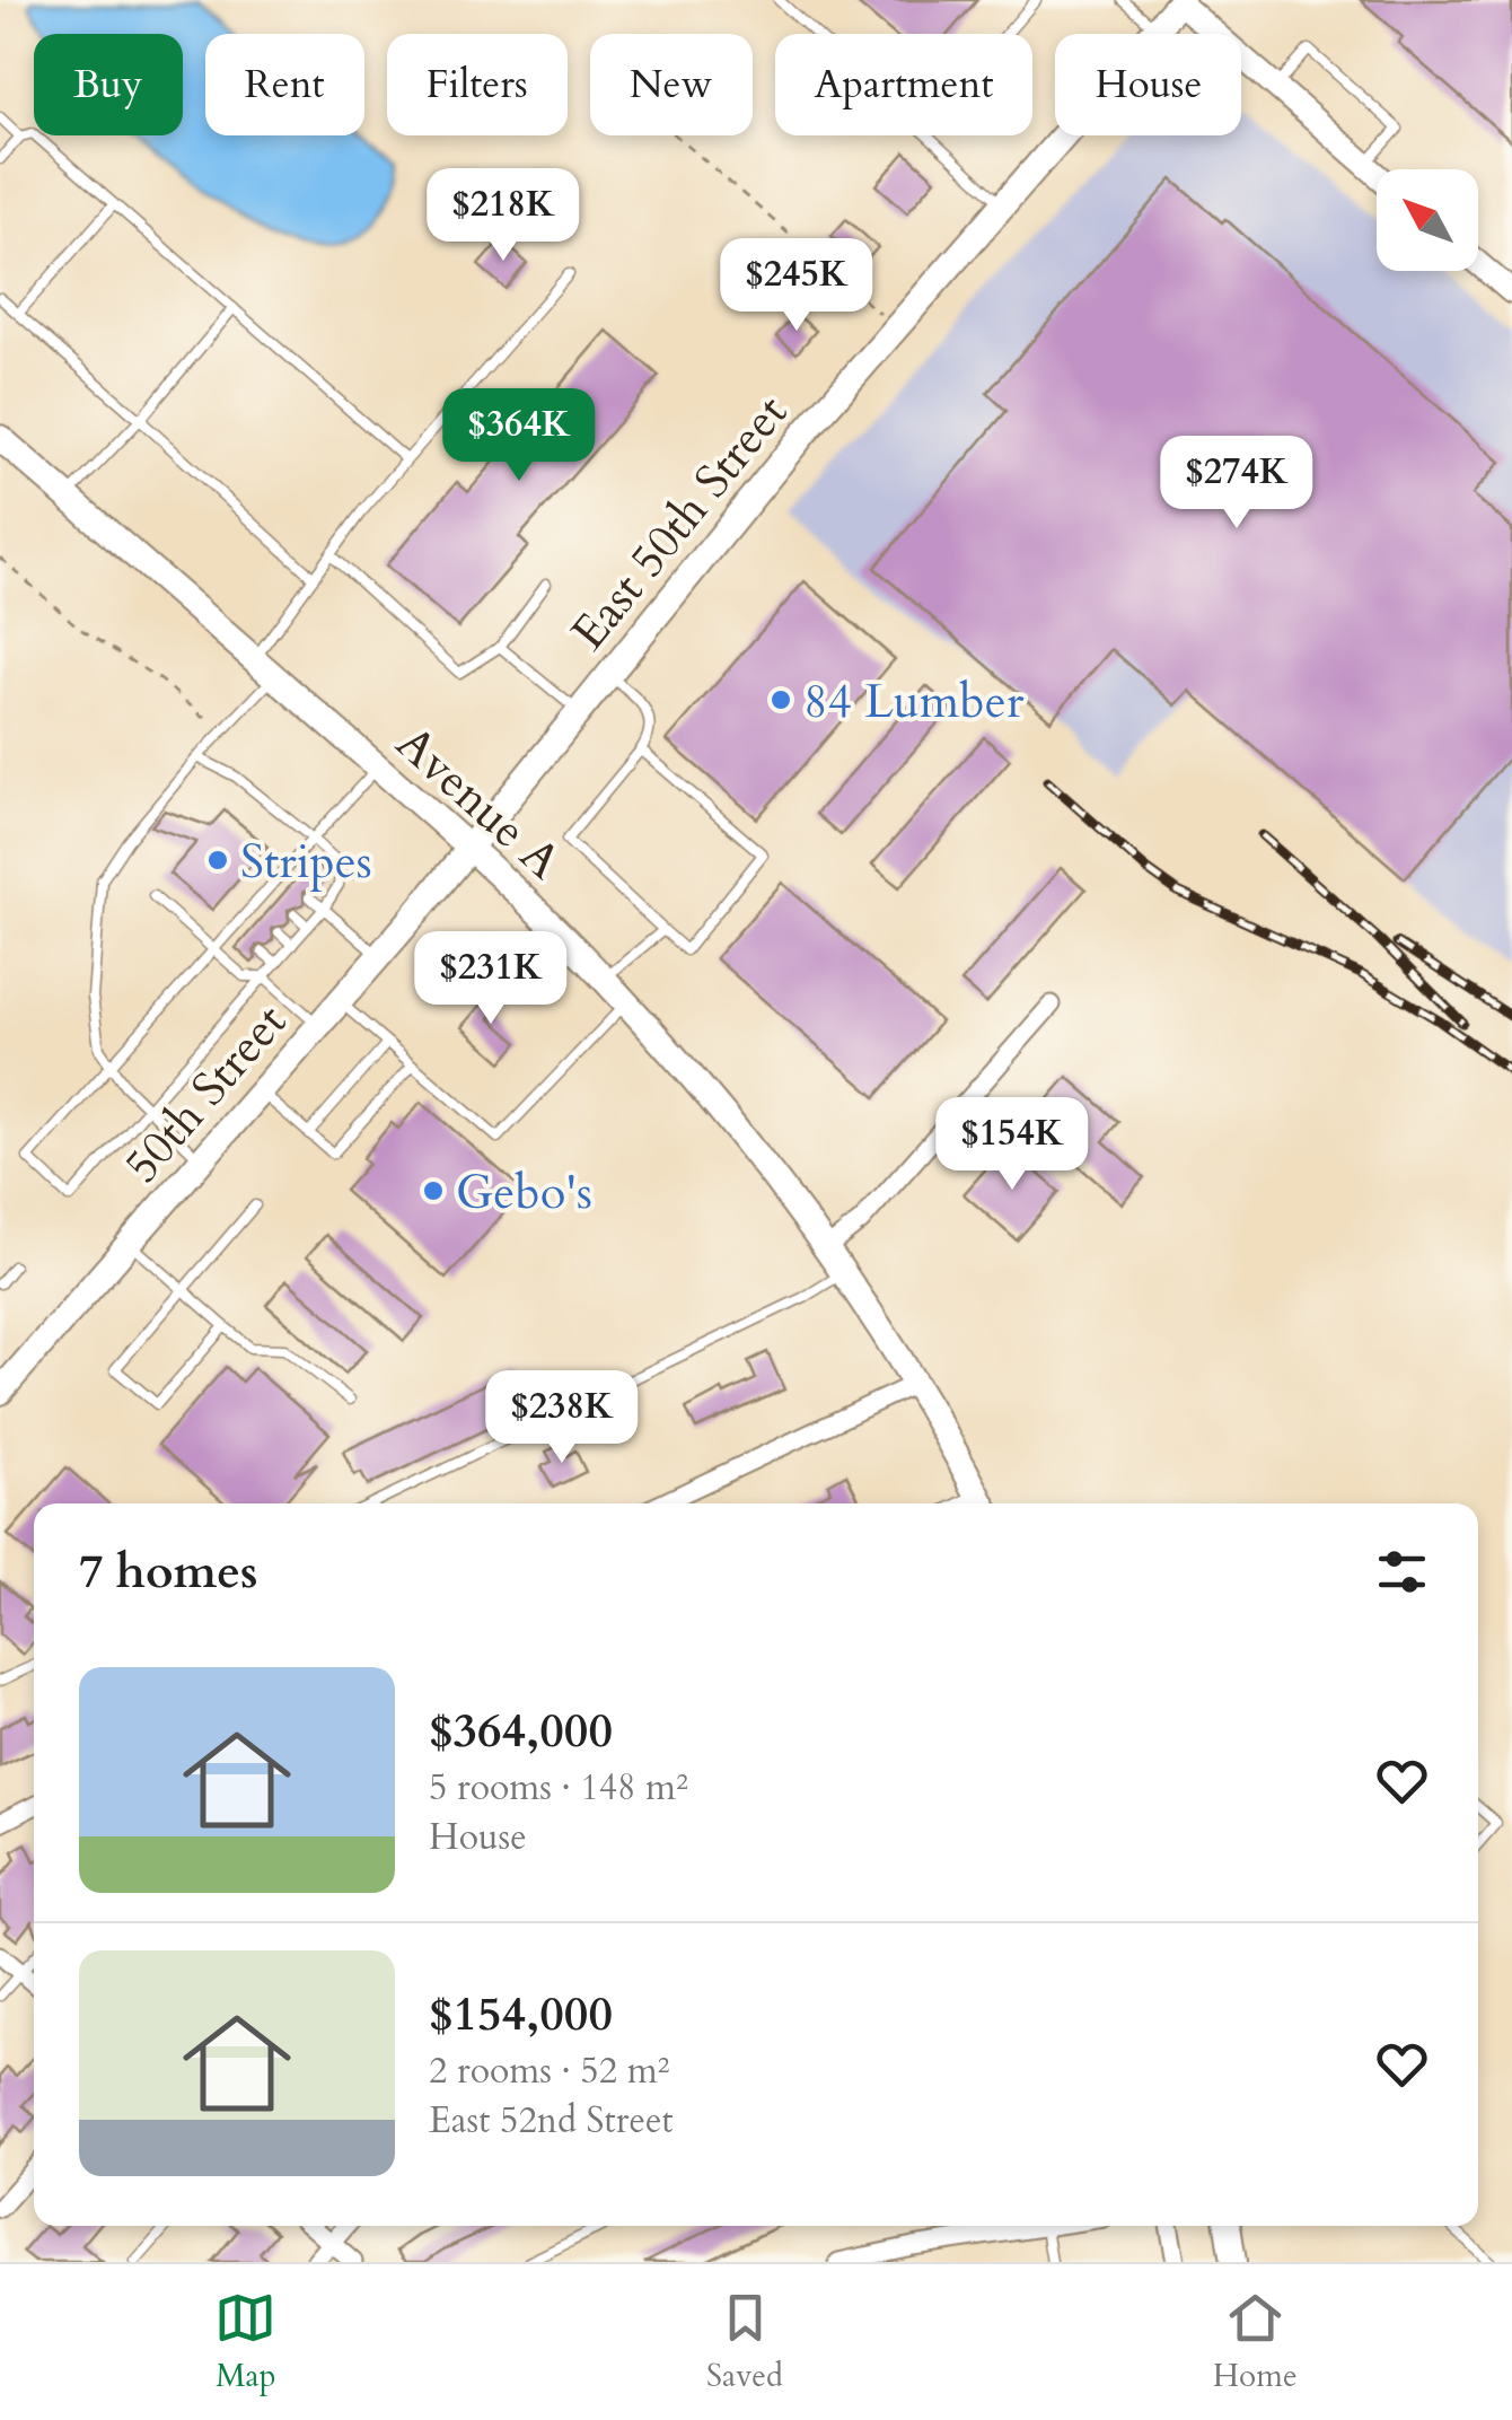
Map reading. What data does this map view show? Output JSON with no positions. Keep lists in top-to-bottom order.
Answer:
{
  "streets": {
    "main road": ["East 50th Street", "Avenue A", "50th Street"]
  },
  "crossings": [
    ["East 50th Street", "Avenue A"],
    ["East 50th Street", "50th Street"],
    ["Avenue A", "50th Street"]
  ],
  "places": ["84 Lumber", "Stripes", "Gebo's"],
  "north": "top left",
  "page": {
    "chip": [
      "Buy",
      "Rent",
      "Filters",
      "New",
      "Apartment",
      "House"
    ],
    "price": [
      "$218K",
      "$245K",
      "$364K",
      "$274K",
      "$231K",
      "$154K",
      "$238K"
    ],
    "heading": "7 homes",
    "list": [
      {
        "name": "$364,000",
        "note": "5 rooms · 148 m² · House"
      },
      {
        "name": "$154,000",
        "note": "2 rooms · 52 m² · East 52nd Street"
      }
    ],
    "tabs": ["Map", "Saved", "Home"]
  }
}
